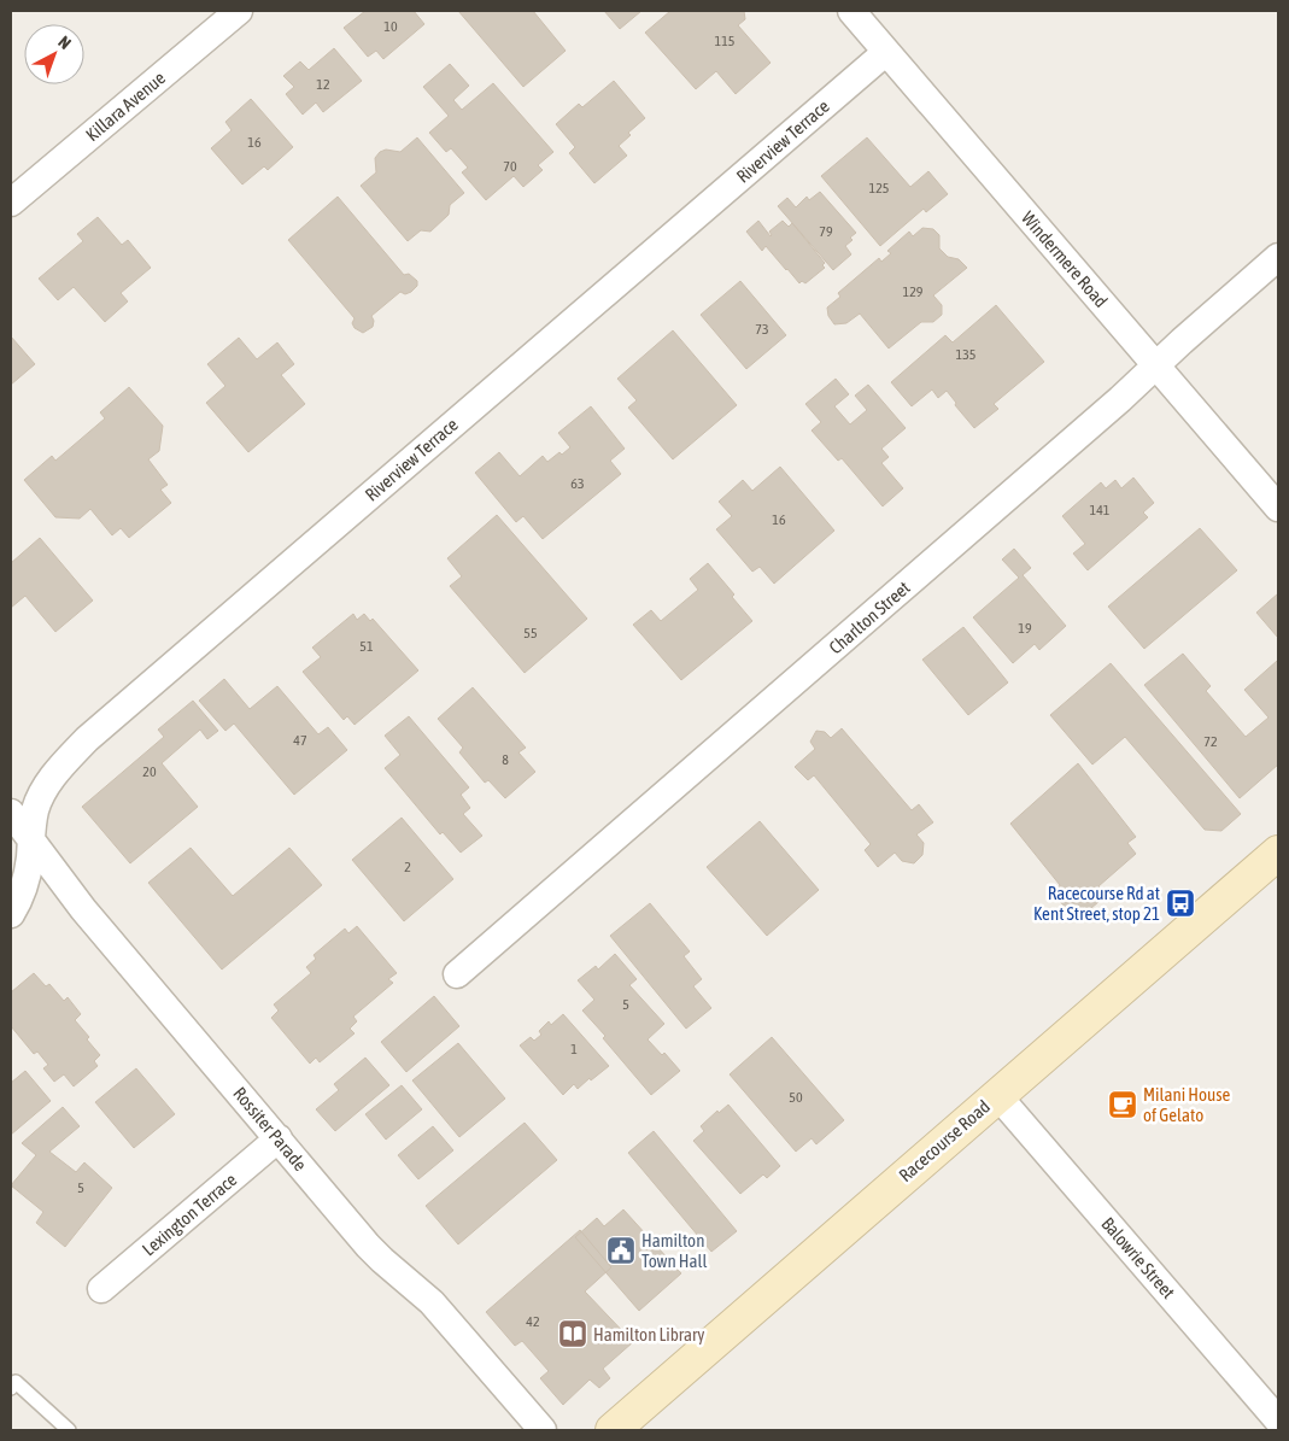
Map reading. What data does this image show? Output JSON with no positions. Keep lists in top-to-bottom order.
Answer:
{
  "streets": {
    "street": [
      "Killara Avenue",
      "Riverview Terrace",
      "Windermere Road",
      "Charlton Street",
      "Rossiter Parade",
      "Racecourse Road",
      "Lexington Terrace",
      "Balowrie Street"
    ]
  },
  "crossings": [
    ["Riverview Terrace", "Windermere Road"],
    ["Riverview Terrace", "Rossiter Parade"],
    ["Windermere Road", "Charlton Street"],
    ["Rossiter Parade", "Lexington Terrace"],
    ["Racecourse Road", "Balowrie Street"]
  ],
  "places": {
    "bus stop": ["Racecourse Rd at Kent Street, stop 21"],
    "cafe": ["Milani House of Gelato"],
    "public building": ["Hamilton Town Hall"],
    "library": ["Hamilton Library"]
  },
  "house_numbers": [
    "10",
    "115",
    "12",
    "16",
    "70",
    "125",
    "79",
    "129",
    "73",
    "135",
    "63",
    "141",
    "16",
    "19",
    "55",
    "51",
    "47",
    "72",
    "8",
    "20",
    "2",
    "5",
    "1",
    "50",
    "5",
    "42"
  ],
  "north": "top right"
}
